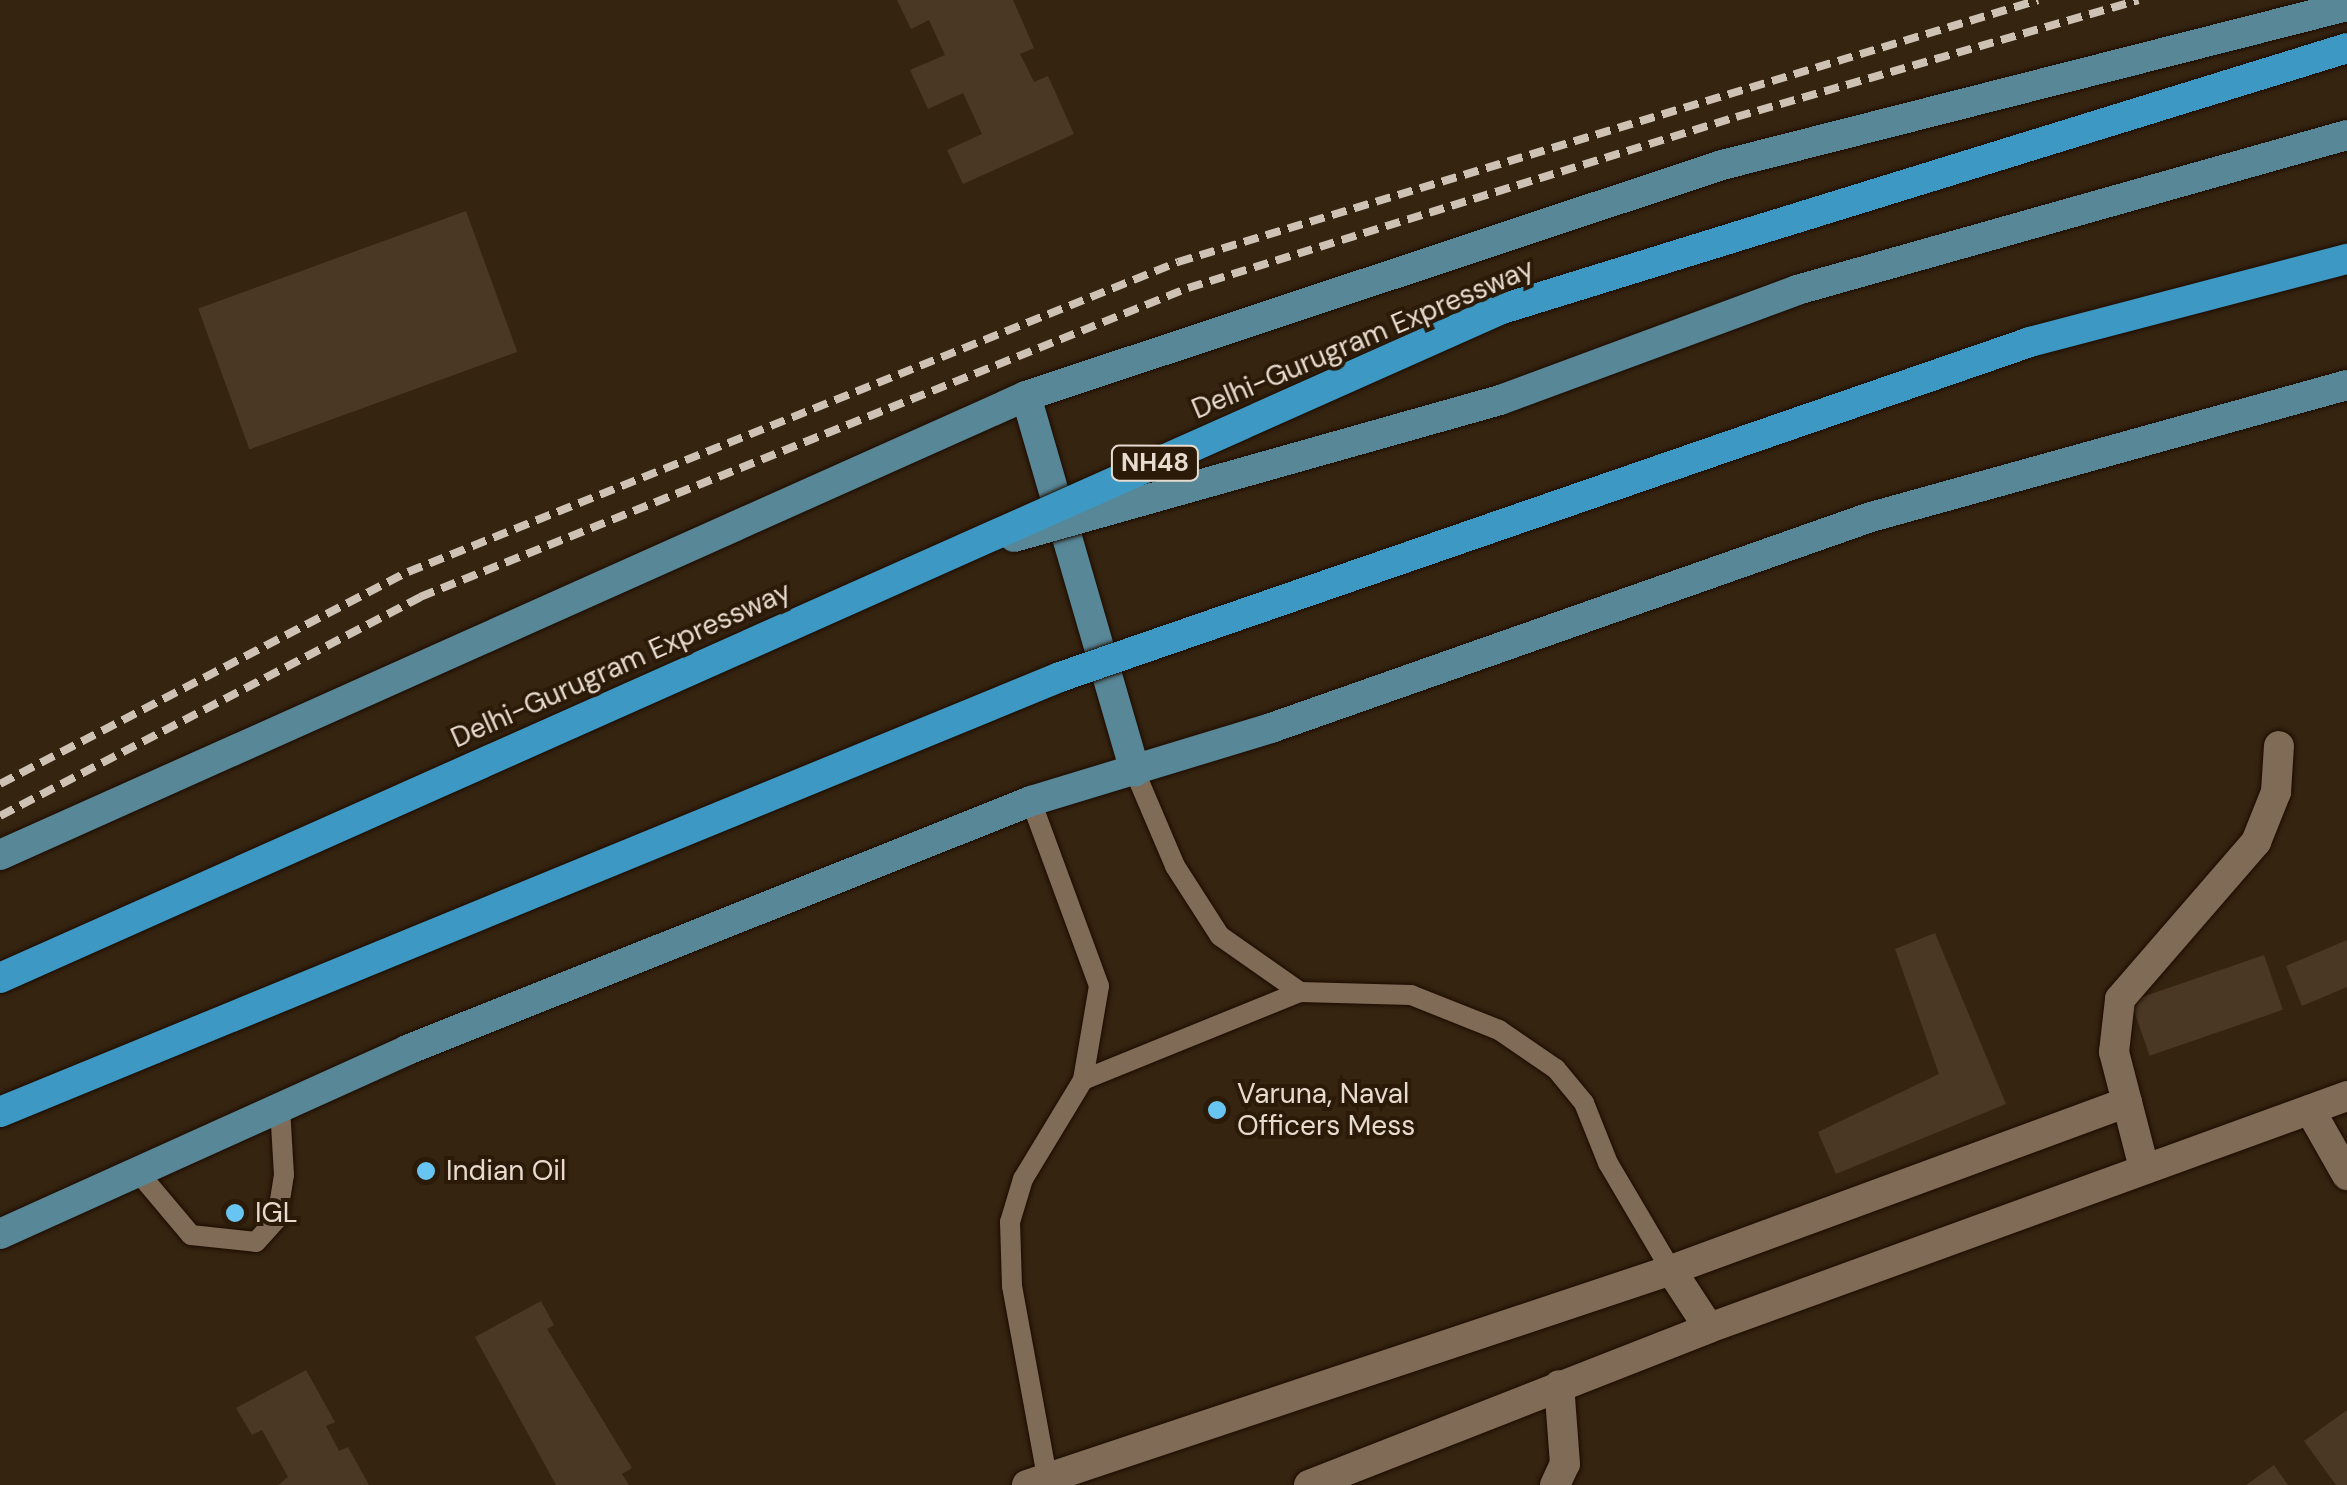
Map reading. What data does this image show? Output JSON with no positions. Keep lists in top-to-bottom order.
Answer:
{
  "streets": {
    "highway": ["Delhi-Gurugram Expressway", "NH48"]
  },
  "places": ["Varuna, Naval Officers Mess", "Indian Oil", "IGL"]
}
